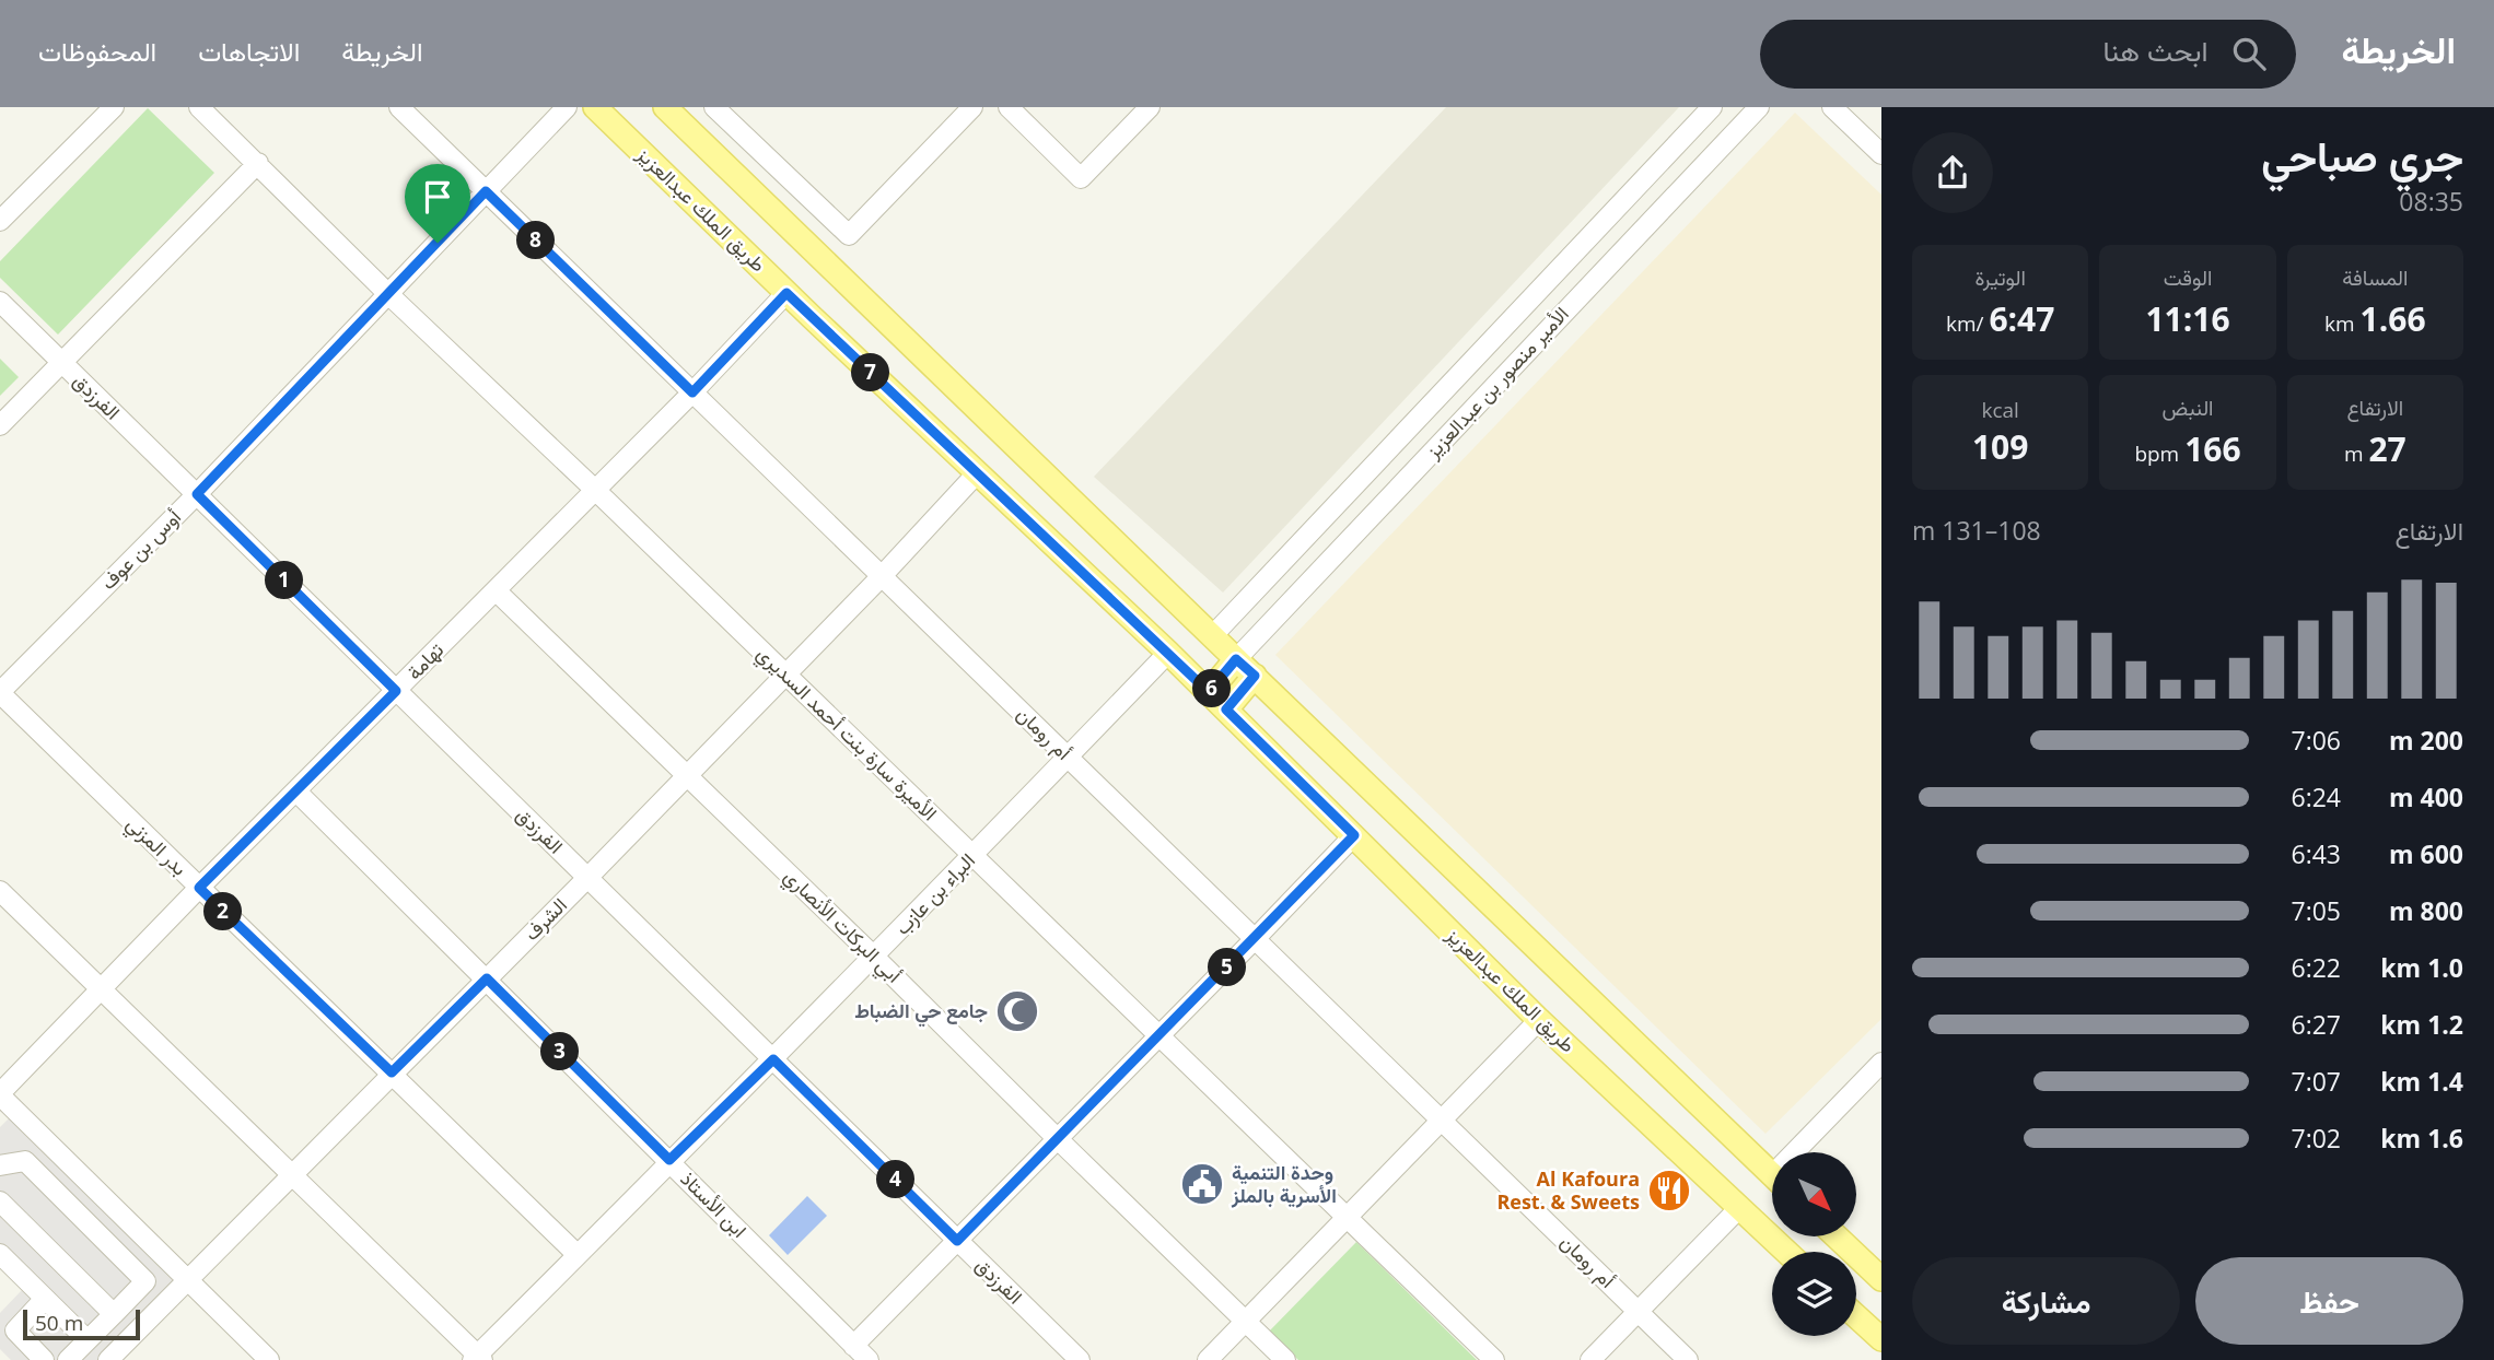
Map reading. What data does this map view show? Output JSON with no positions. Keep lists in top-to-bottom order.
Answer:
{
  "streets": {
    "main road": ["طريق الملك عبدالعزيز"],
    "street": [
      "الأمير منصور بن عبدالعزيز",
      "الفرزدق",
      "أوس بن عوف",
      "تهامة",
      "الأميرة سارة بنت أحمد السديري",
      "أم رومان",
      "بدر المزني",
      "البراء بن عازب",
      "الشرف",
      "أبي البركات الأنصاري",
      "ابن الأستاذ"
    ]
  },
  "crossings": [
    ["طريق الملك عبدالعزيز", "تهامة"],
    ["طريق الملك عبدالعزيز", "البراء بن عازب"],
    ["طريق الملك عبدالعزيز", "الشرف"],
    ["الفرزدق", "أوس بن عوف"],
    ["الفرزدق", "تهامة"],
    ["الفرزدق", "البراء بن عازب"],
    ["الفرزدق", "الشرف"],
    ["أوس بن عوف", "الأميرة سارة بنت أحمد السديري"],
    ["أوس بن عوف", "أم رومان"],
    ["أوس بن عوف", "بدر المزني"],
    ["تهامة", "الأميرة سارة بنت أحمد السديري"],
    ["تهامة", "أم رومان"],
    ["تهامة", "بدر المزني"],
    ["تهامة", "أبي البركات الأنصاري"],
    ["تهامة", "ابن الأستاذ"],
    ["الأميرة سارة بنت أحمد السديري", "البراء بن عازب"],
    ["الأميرة سارة بنت أحمد السديري", "الشرف"],
    ["أم رومان", "البراء بن عازب"],
    ["أم رومان", "الشرف"],
    ["بدر المزني", "البراء بن عازب"],
    ["بدر المزني", "الشرف"],
    ["البراء بن عازب", "أبي البركات الأنصاري"],
    ["البراء بن عازب", "ابن الأستاذ"],
    ["الشرف", "أبي البركات الأنصاري"],
    ["الشرف", "ابن الأستاذ"]
  ],
  "places": {
    "mosque": ["جامع حي الضباط"],
    "public building": ["وحدة التنمية الأسرية بالملز"],
    "restaurant": ["Al Kafoura Rest. & Sweets"]
  },
  "scale_bar": "50 m",
  "north": "bottom right",
  "page": {
    "header": "الخريطة",
    "search": "ابحث هنا",
    "nav": ["الخريطة", "الاتجاهات", "المحفوظات"],
    "heading": ["جري صباحي", "08:35"],
    "pins": [
      "8",
      "7",
      "1",
      "6",
      "2",
      "5",
      "3",
      "4"
    ],
    "stats": [
      ["المسافة", "1.66 km"],
      ["الوقت", "11:16"],
      ["الوتيرة", "6:47 /km"],
      ["الارتفاع", "27 m"],
      ["النبض", "166 bpm"],
      ["kcal", "109"]
    ],
    "chart": ["الارتفاع", "108–131 m"],
    "list": [
      {
        "name": "200 m",
        "note": "7:06"
      },
      {
        "name": "400 m",
        "note": "6:24"
      },
      {
        "name": "600 m",
        "note": "6:43"
      },
      {
        "name": "800 m",
        "note": "7:05"
      },
      {
        "name": "1.0 km",
        "note": "6:22"
      },
      {
        "name": "1.2 km",
        "note": "6:27"
      },
      {
        "name": "1.4 km",
        "note": "7:07"
      },
      {
        "name": "1.6 km",
        "note": "7:02"
      }
    ],
    "buttons": ["حفظ", "مشاركة"],
    "scale": "50 m"
  }
}
